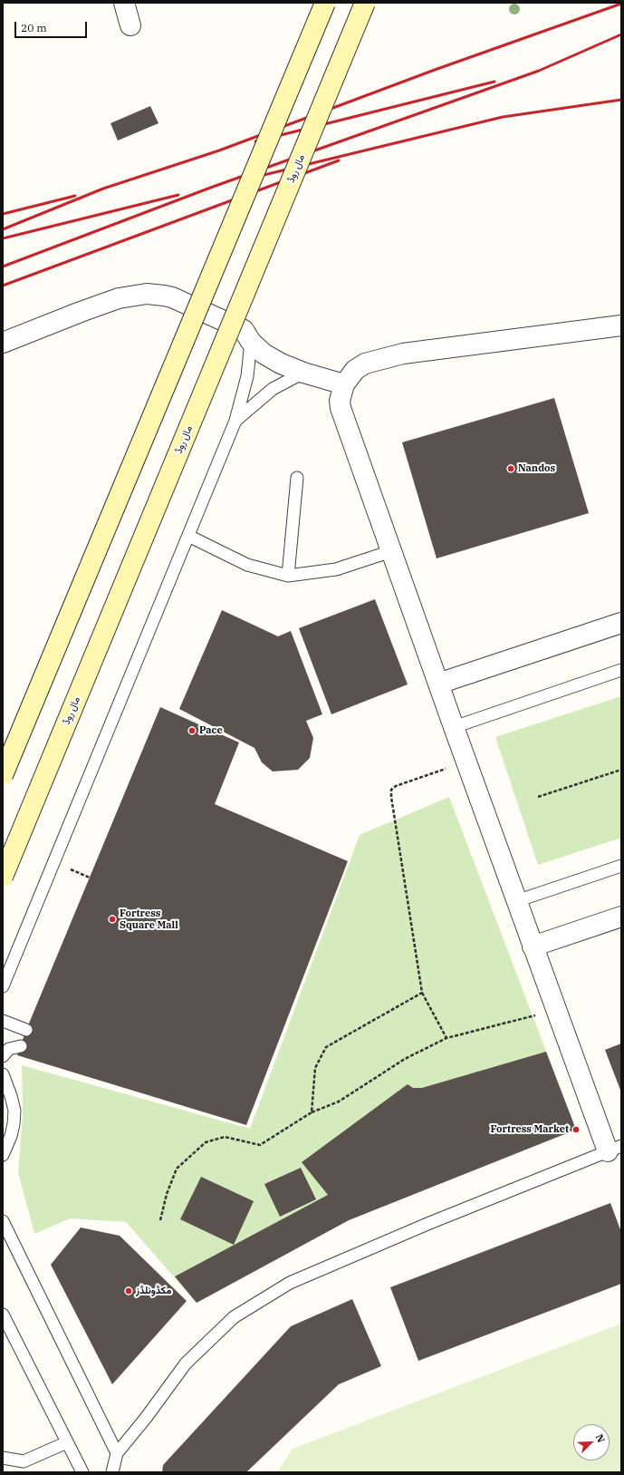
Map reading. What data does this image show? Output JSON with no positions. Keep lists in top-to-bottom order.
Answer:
{
  "streets": {
    "main road": ["مال روڈ"]
  },
  "places": [
    "Nandos",
    "Pace",
    "Fortress Square Mall",
    "Fortress Market",
    "مکڈونلڈز"
  ],
  "scale_bar": "20 m",
  "north": "top right"
}
